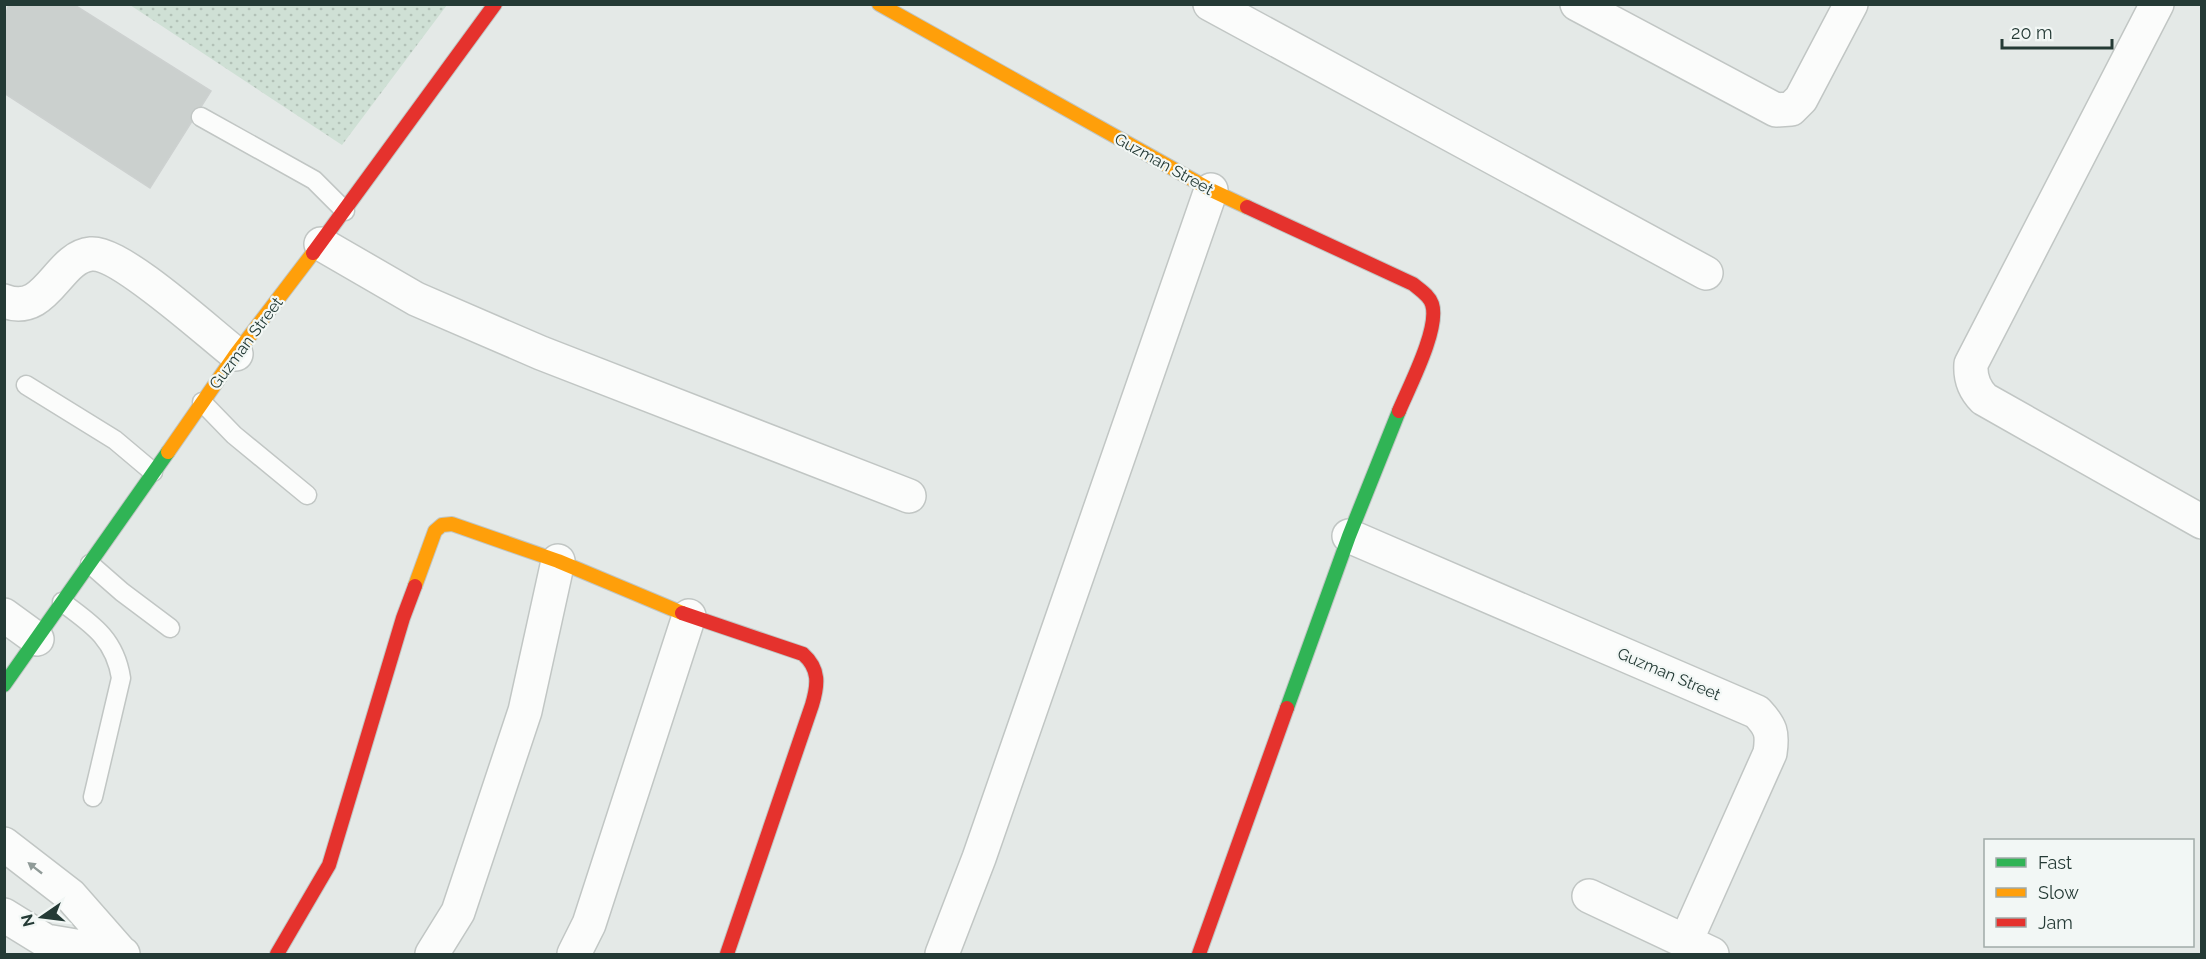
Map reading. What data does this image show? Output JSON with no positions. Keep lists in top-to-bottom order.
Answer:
{
  "streets": {
    "street": ["Guzman Street"]
  },
  "legend": ["Fast", "Slow", "Jam"],
  "scale_bar": "20 m",
  "north": "left"
}
